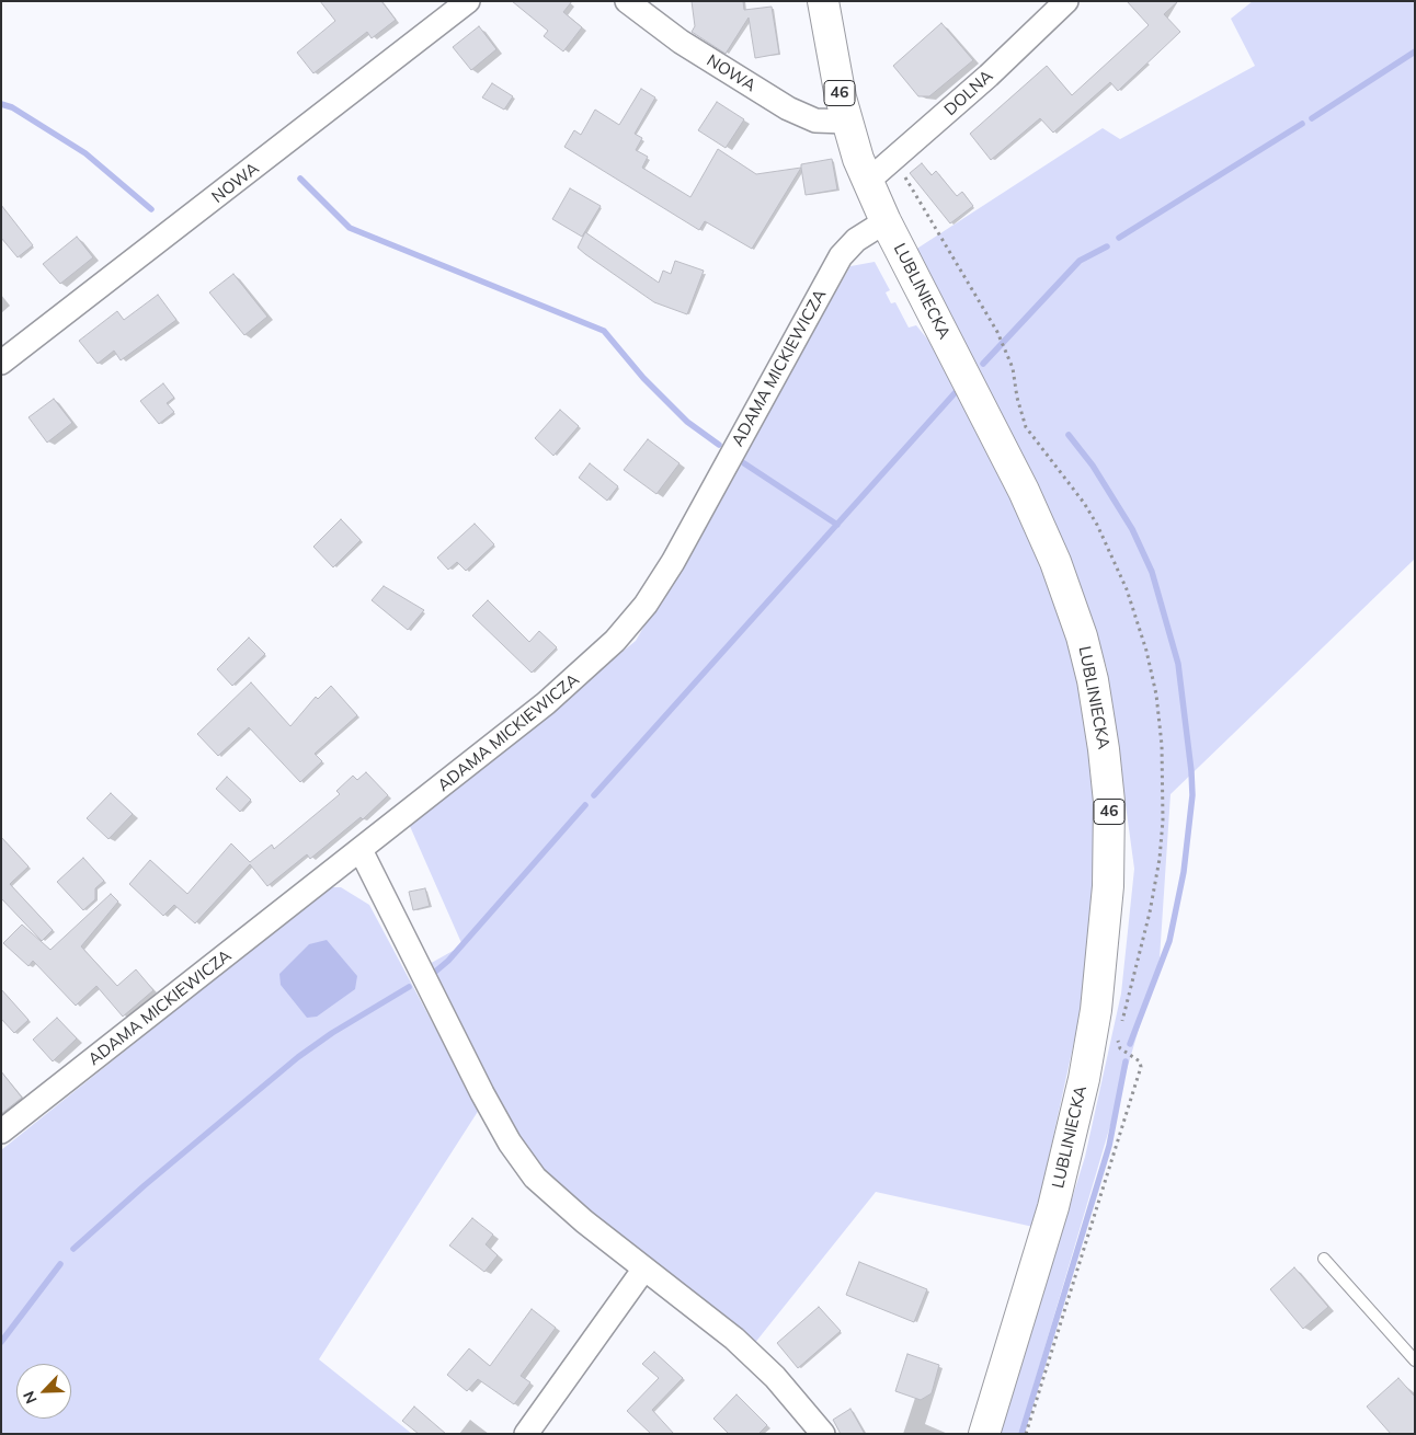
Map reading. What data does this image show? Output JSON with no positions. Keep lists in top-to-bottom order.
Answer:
{
  "streets": {
    "main road": ["46", "LUBLINIECKA"],
    "street": ["NOWA", "DOLNA", "ADAMA MICKIEWICZA"]
  },
  "crossings": [
    ["NOWA", "LUBLINIECKA"],
    ["DOLNA", "LUBLINIECKA"],
    ["LUBLINIECKA", "ADAMA MICKIEWICZA"]
  ],
  "north": "bottom left"
}
